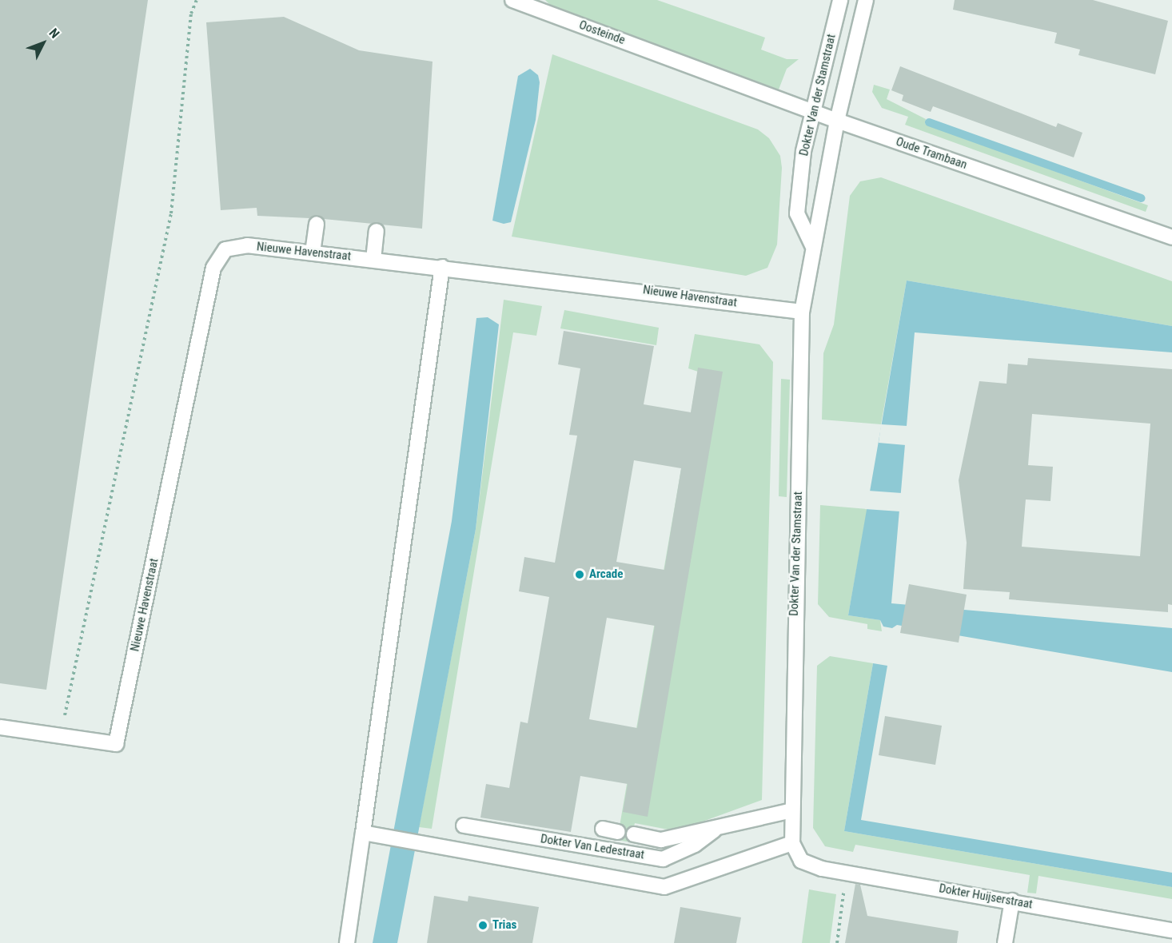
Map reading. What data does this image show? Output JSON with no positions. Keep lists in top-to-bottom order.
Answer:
{
  "streets": {
    "street": [
      "Oosteinde",
      "Dokter Van der Stamstraat",
      "Oude Trambaan",
      "Nieuwe Havenstraat",
      "Dokter Van Ledestraat",
      "Dokter Huijserstraat"
    ]
  },
  "crossings": [
    ["Oosteinde", "Oude Trambaan"],
    ["Dokter Van der Stamstraat", "Oude Trambaan"],
    ["Dokter Van der Stamstraat", "Nieuwe Havenstraat"],
    ["Dokter Van der Stamstraat", "Dokter Huijserstraat"]
  ],
  "places": ["Arcade", "Trias"],
  "north": "top right"
}
